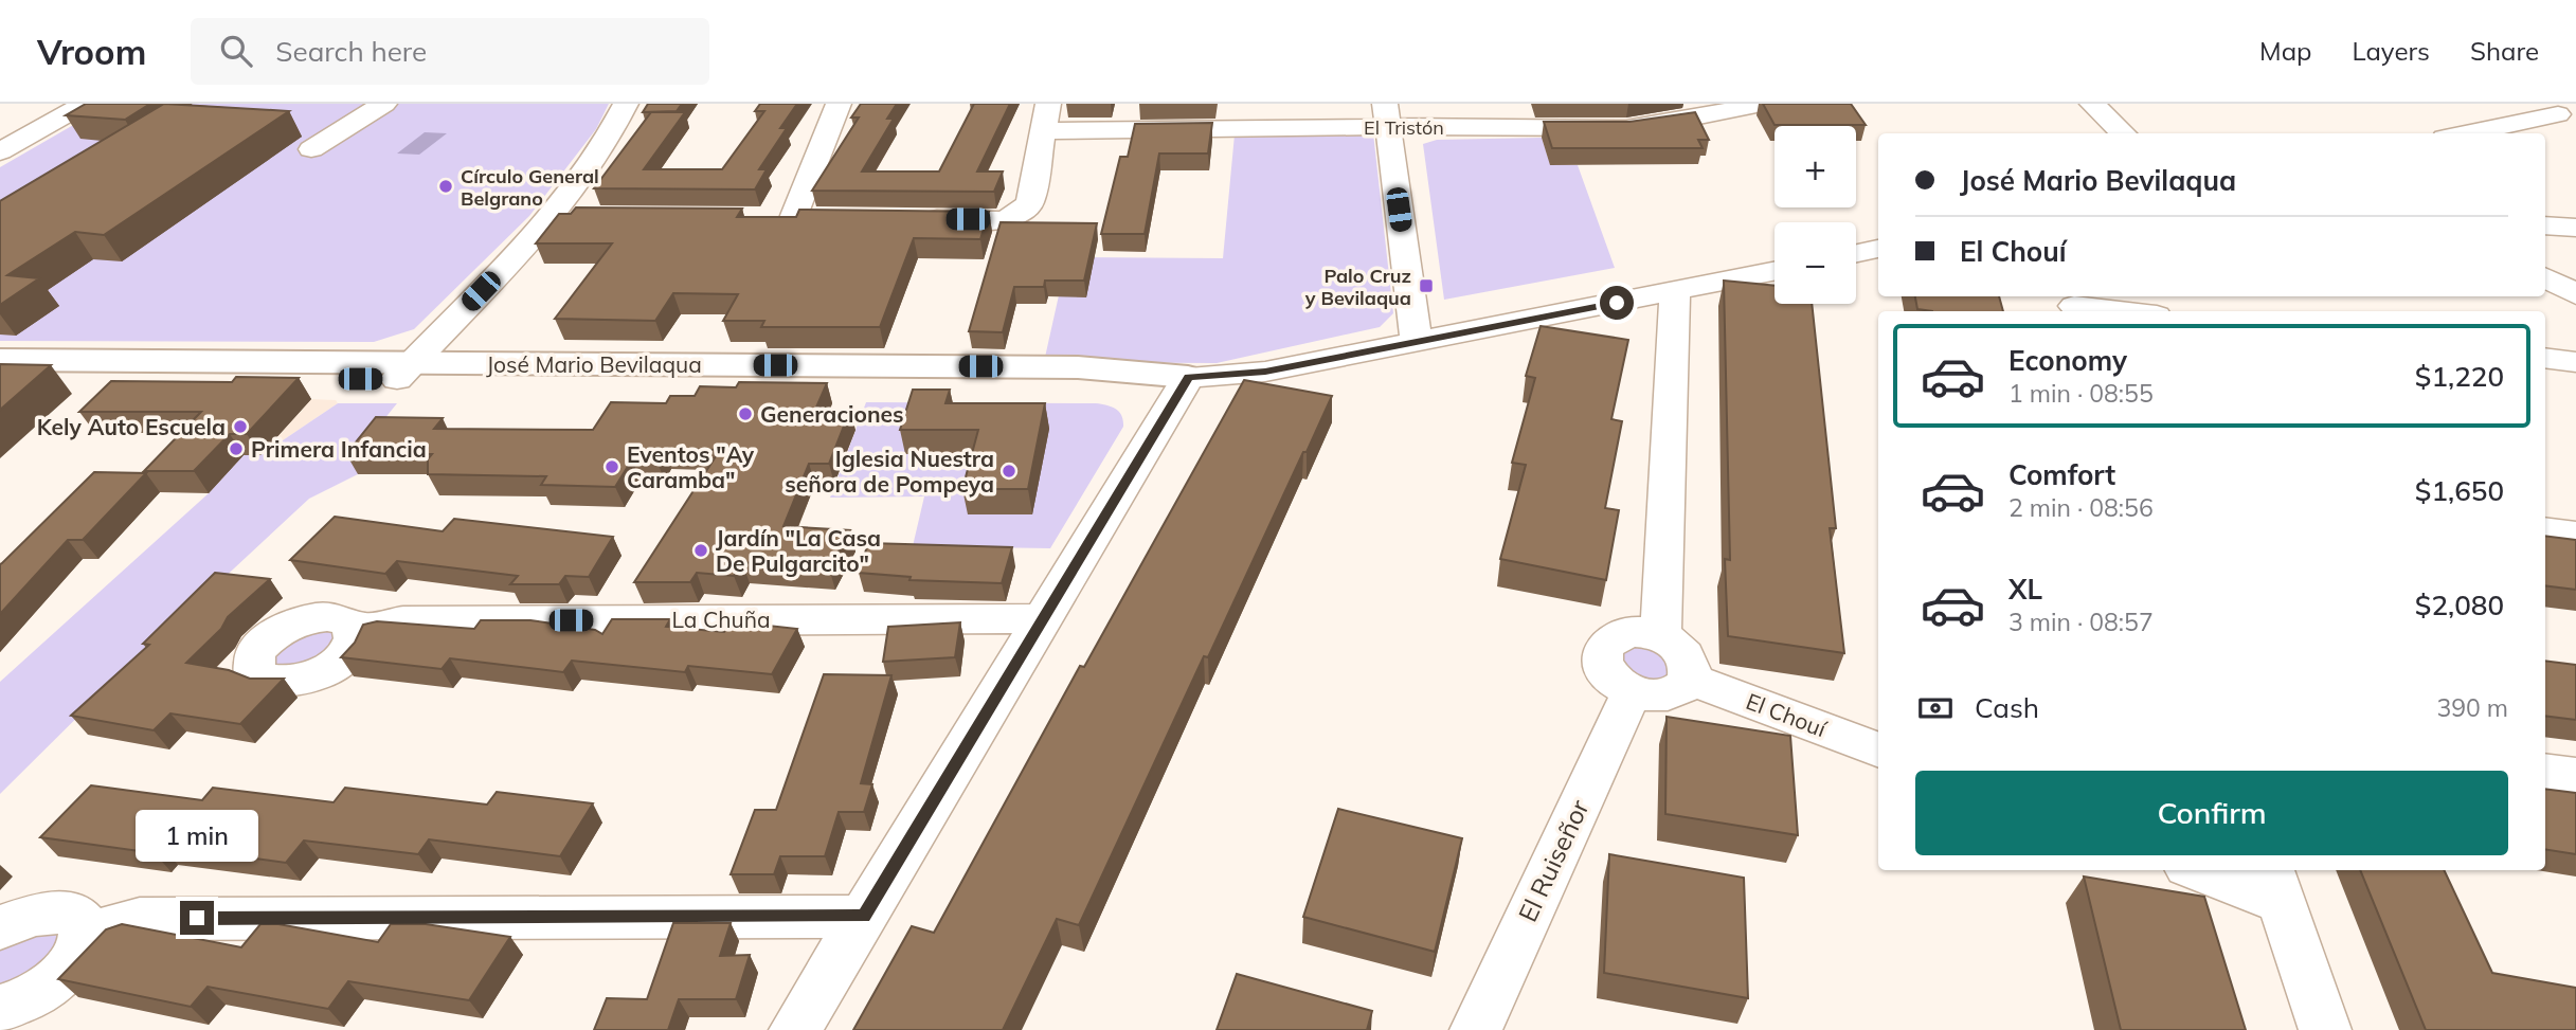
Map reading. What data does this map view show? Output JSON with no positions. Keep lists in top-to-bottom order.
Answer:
{
  "streets": {
    "main road": ["José Mario Bevilaqua"],
    "street": [
      "El Tristón",
      "La Chuña",
      "El Chouí",
      "El Ruiseñor"
    ]
  },
  "crossings": [
    ["El Chouí", "El Ruiseñor"]
  ],
  "places": {
    "other": [
      "Círculo General Belgrano",
      "Generaciones",
      "Kely Auto Escuela",
      "Primera Infancia",
      "Eventos \"Ay Caramba\"",
      "Iglesia Nuestra señora de Pompeya",
      "Jardín \"La Casa De Pulgarcito\""
    ],
    "transit": ["Palo Cruz y Bevilaqua"]
  },
  "page": {
    "header": "Vroom",
    "search": "Search here",
    "nav": ["Map", "Layers", "Share"],
    "map_buttons": ["+", "−"],
    "banner": ["José Mario Bevilaqua", "El Chouí"],
    "list": [
      {
        "name": "Economy",
        "note": "1 min · 08:55",
        "value": "$1,220"
      },
      {
        "name": "Comfort",
        "note": "2 min · 08:56",
        "value": "$1,650"
      },
      {
        "name": "XL",
        "note": "3 min · 08:57",
        "value": "$2,080"
      }
    ],
    "pay": ["Cash", "390 m"],
    "buttons": "Confirm",
    "bubble": "1 min"
  }
}
